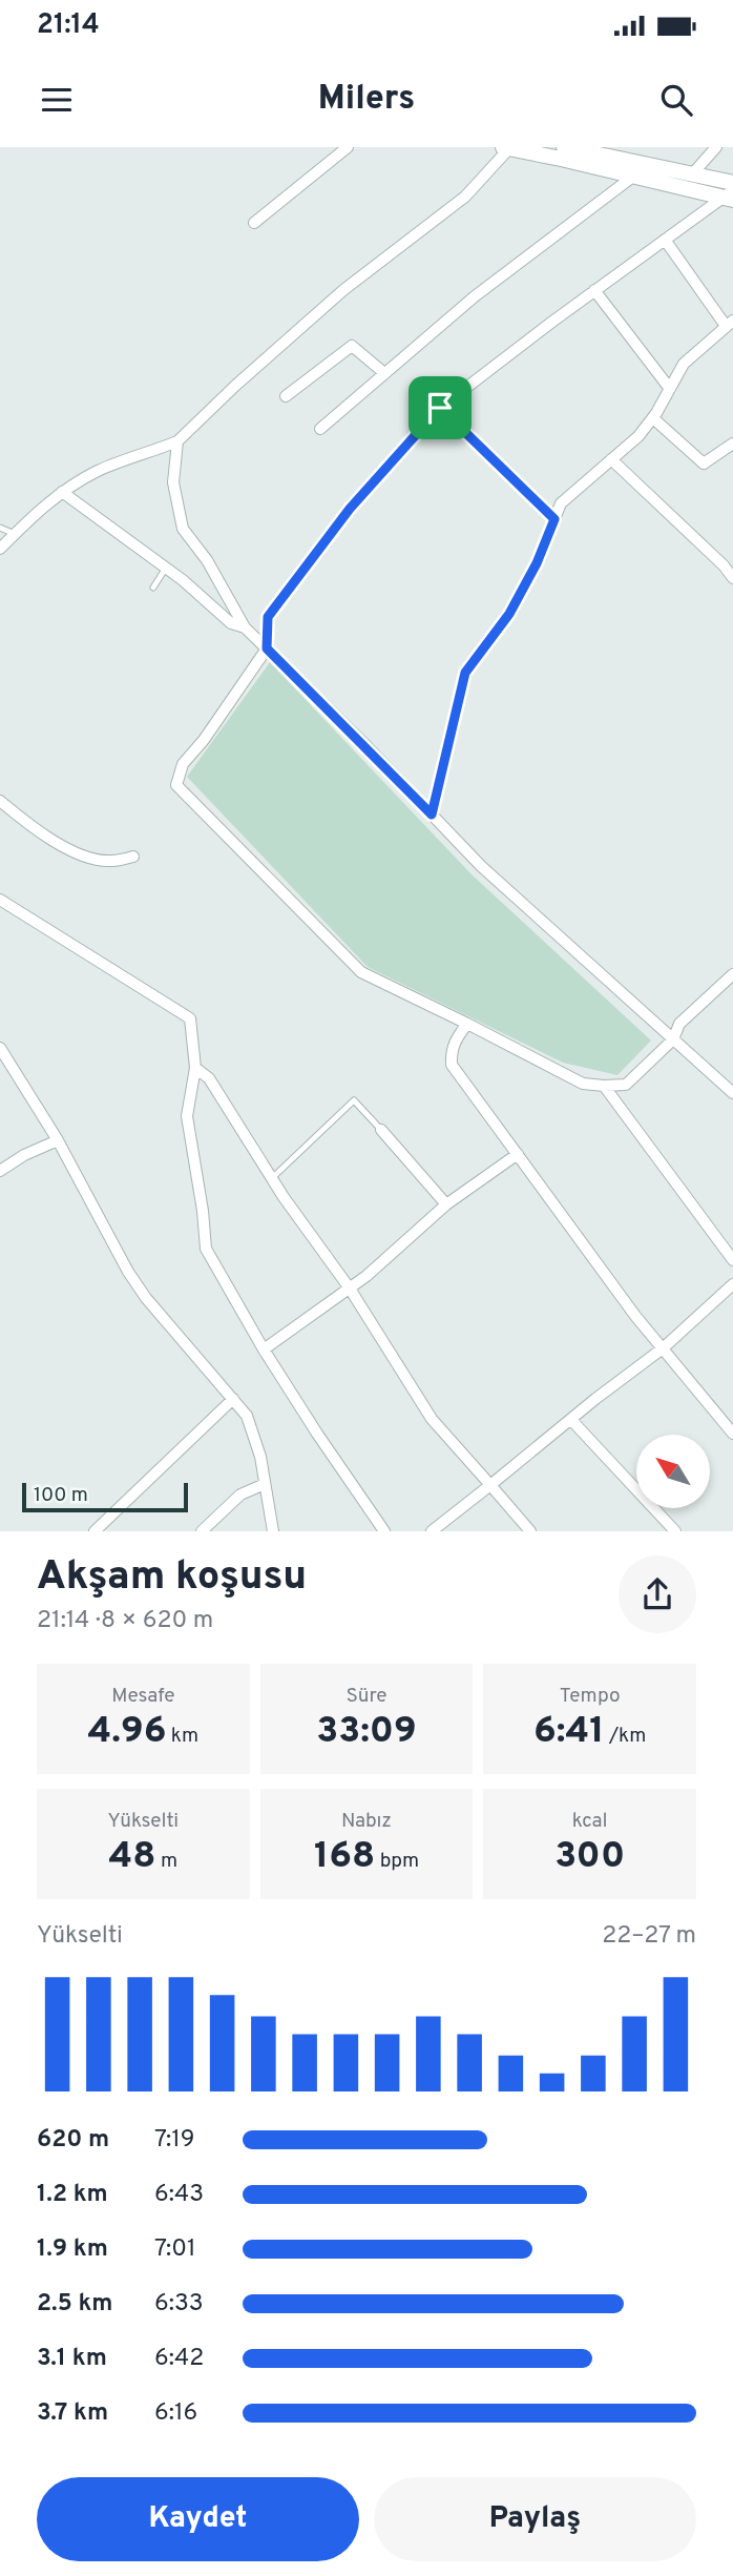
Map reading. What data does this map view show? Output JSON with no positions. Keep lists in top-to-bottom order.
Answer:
{
  "scale_bar": "100 m",
  "north": "top left",
  "page": {
    "status": "21:14",
    "header": "Milers",
    "scale": "100 m",
    "heading": ["Akşam koşusu", "21:14 · 8 × 620 m"],
    "stats": [
      ["Mesafe", "4.96 km"],
      ["Süre", "33:09"],
      ["Tempo", "6:41 /km"],
      ["Yükselti", "48 m"],
      ["Nabız", "168 bpm"],
      ["kcal", "300"]
    ],
    "chart": ["Yükselti", "22–27 m"],
    "list": [
      {
        "name": "620 m",
        "note": "7:19"
      },
      {
        "name": "1.2 km",
        "note": "6:43"
      },
      {
        "name": "1.9 km",
        "note": "7:01"
      },
      {
        "name": "2.5 km",
        "note": "6:33"
      },
      {
        "name": "3.1 km",
        "note": "6:42"
      },
      {
        "name": "3.7 km",
        "note": "6:16"
      }
    ],
    "buttons": ["Kaydet", "Paylaş"]
  }
}
